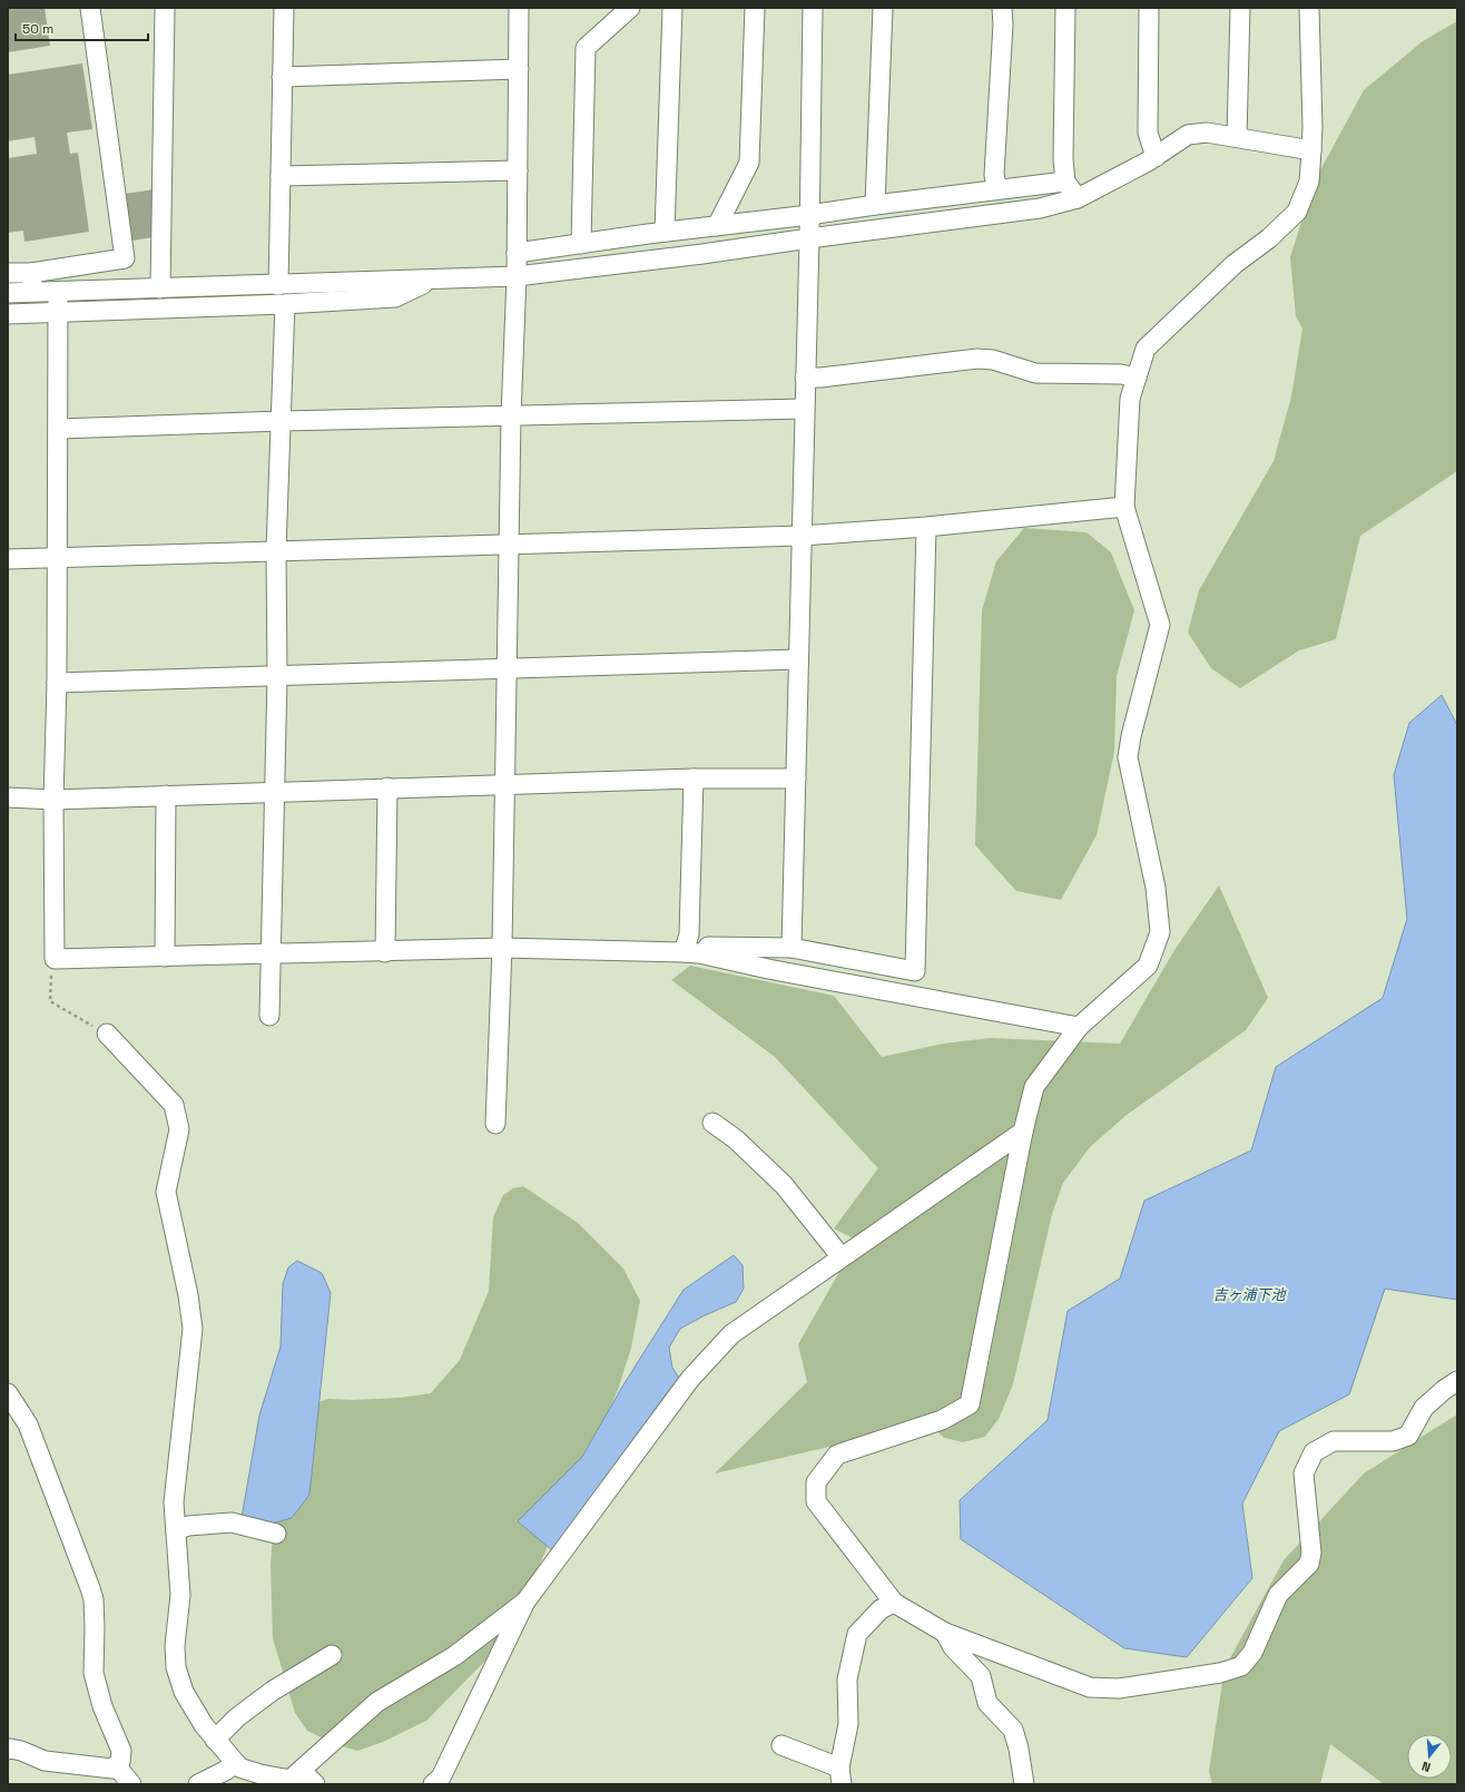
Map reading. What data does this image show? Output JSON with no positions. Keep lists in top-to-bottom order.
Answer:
{
  "water": ["吉ヶ浦下池"],
  "scale_bar": "50 m",
  "north": "bottom"
}
